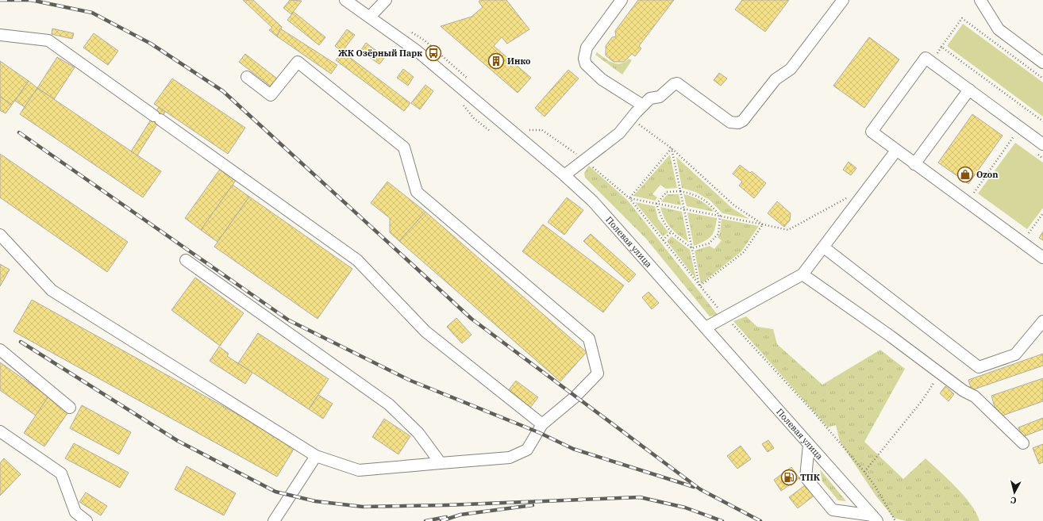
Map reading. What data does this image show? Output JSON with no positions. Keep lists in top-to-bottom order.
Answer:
{
  "streets": {
    "street": ["Полевая улица"]
  },
  "places": {
    "bus stop": ["ЖК Озёрный Парк"],
    "building": ["Инко"],
    "shop": ["Ozon"],
    "fuel station": ["ТПК"]
  },
  "north": "bottom"
}
